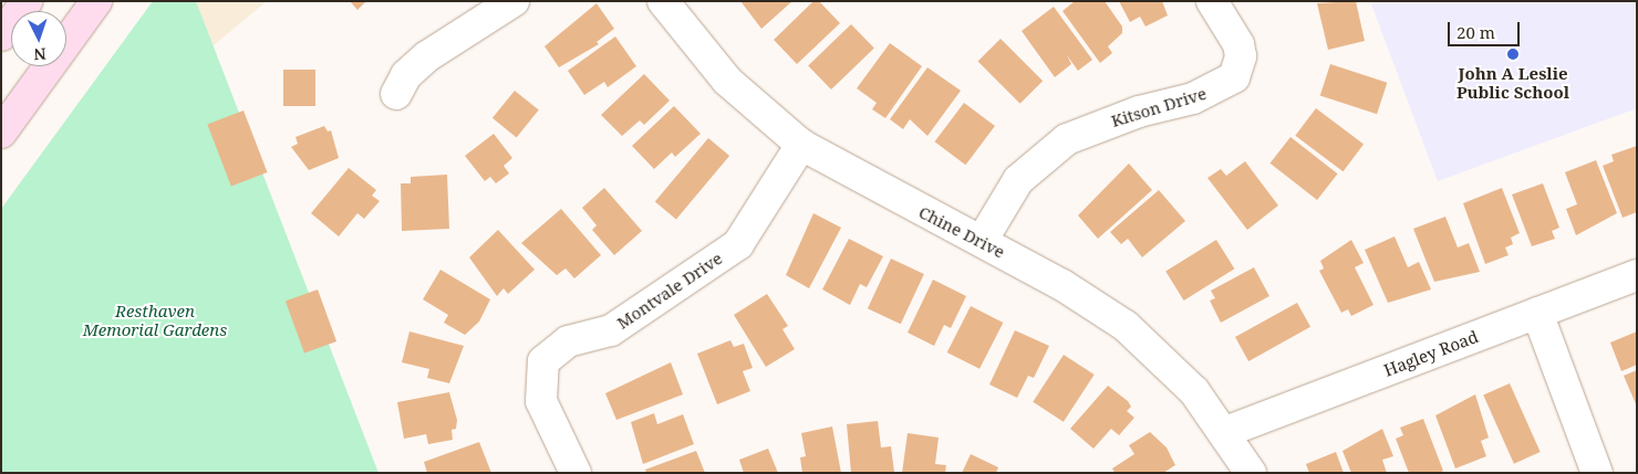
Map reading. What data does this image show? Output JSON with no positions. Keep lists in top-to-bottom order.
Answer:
{
  "streets": {
    "street": [
      "Kitson Drive",
      "Chine Drive",
      "Montvale Drive",
      "Hagley Road"
    ]
  },
  "crossings": [
    ["Kitson Drive", "Chine Drive"],
    ["Chine Drive", "Montvale Drive"],
    ["Chine Drive", "Hagley Road"]
  ],
  "parks": ["Resthaven Memorial Gardens"],
  "places": ["John A Leslie Public School"],
  "scale_bar": "20 m",
  "north": "bottom"
}
